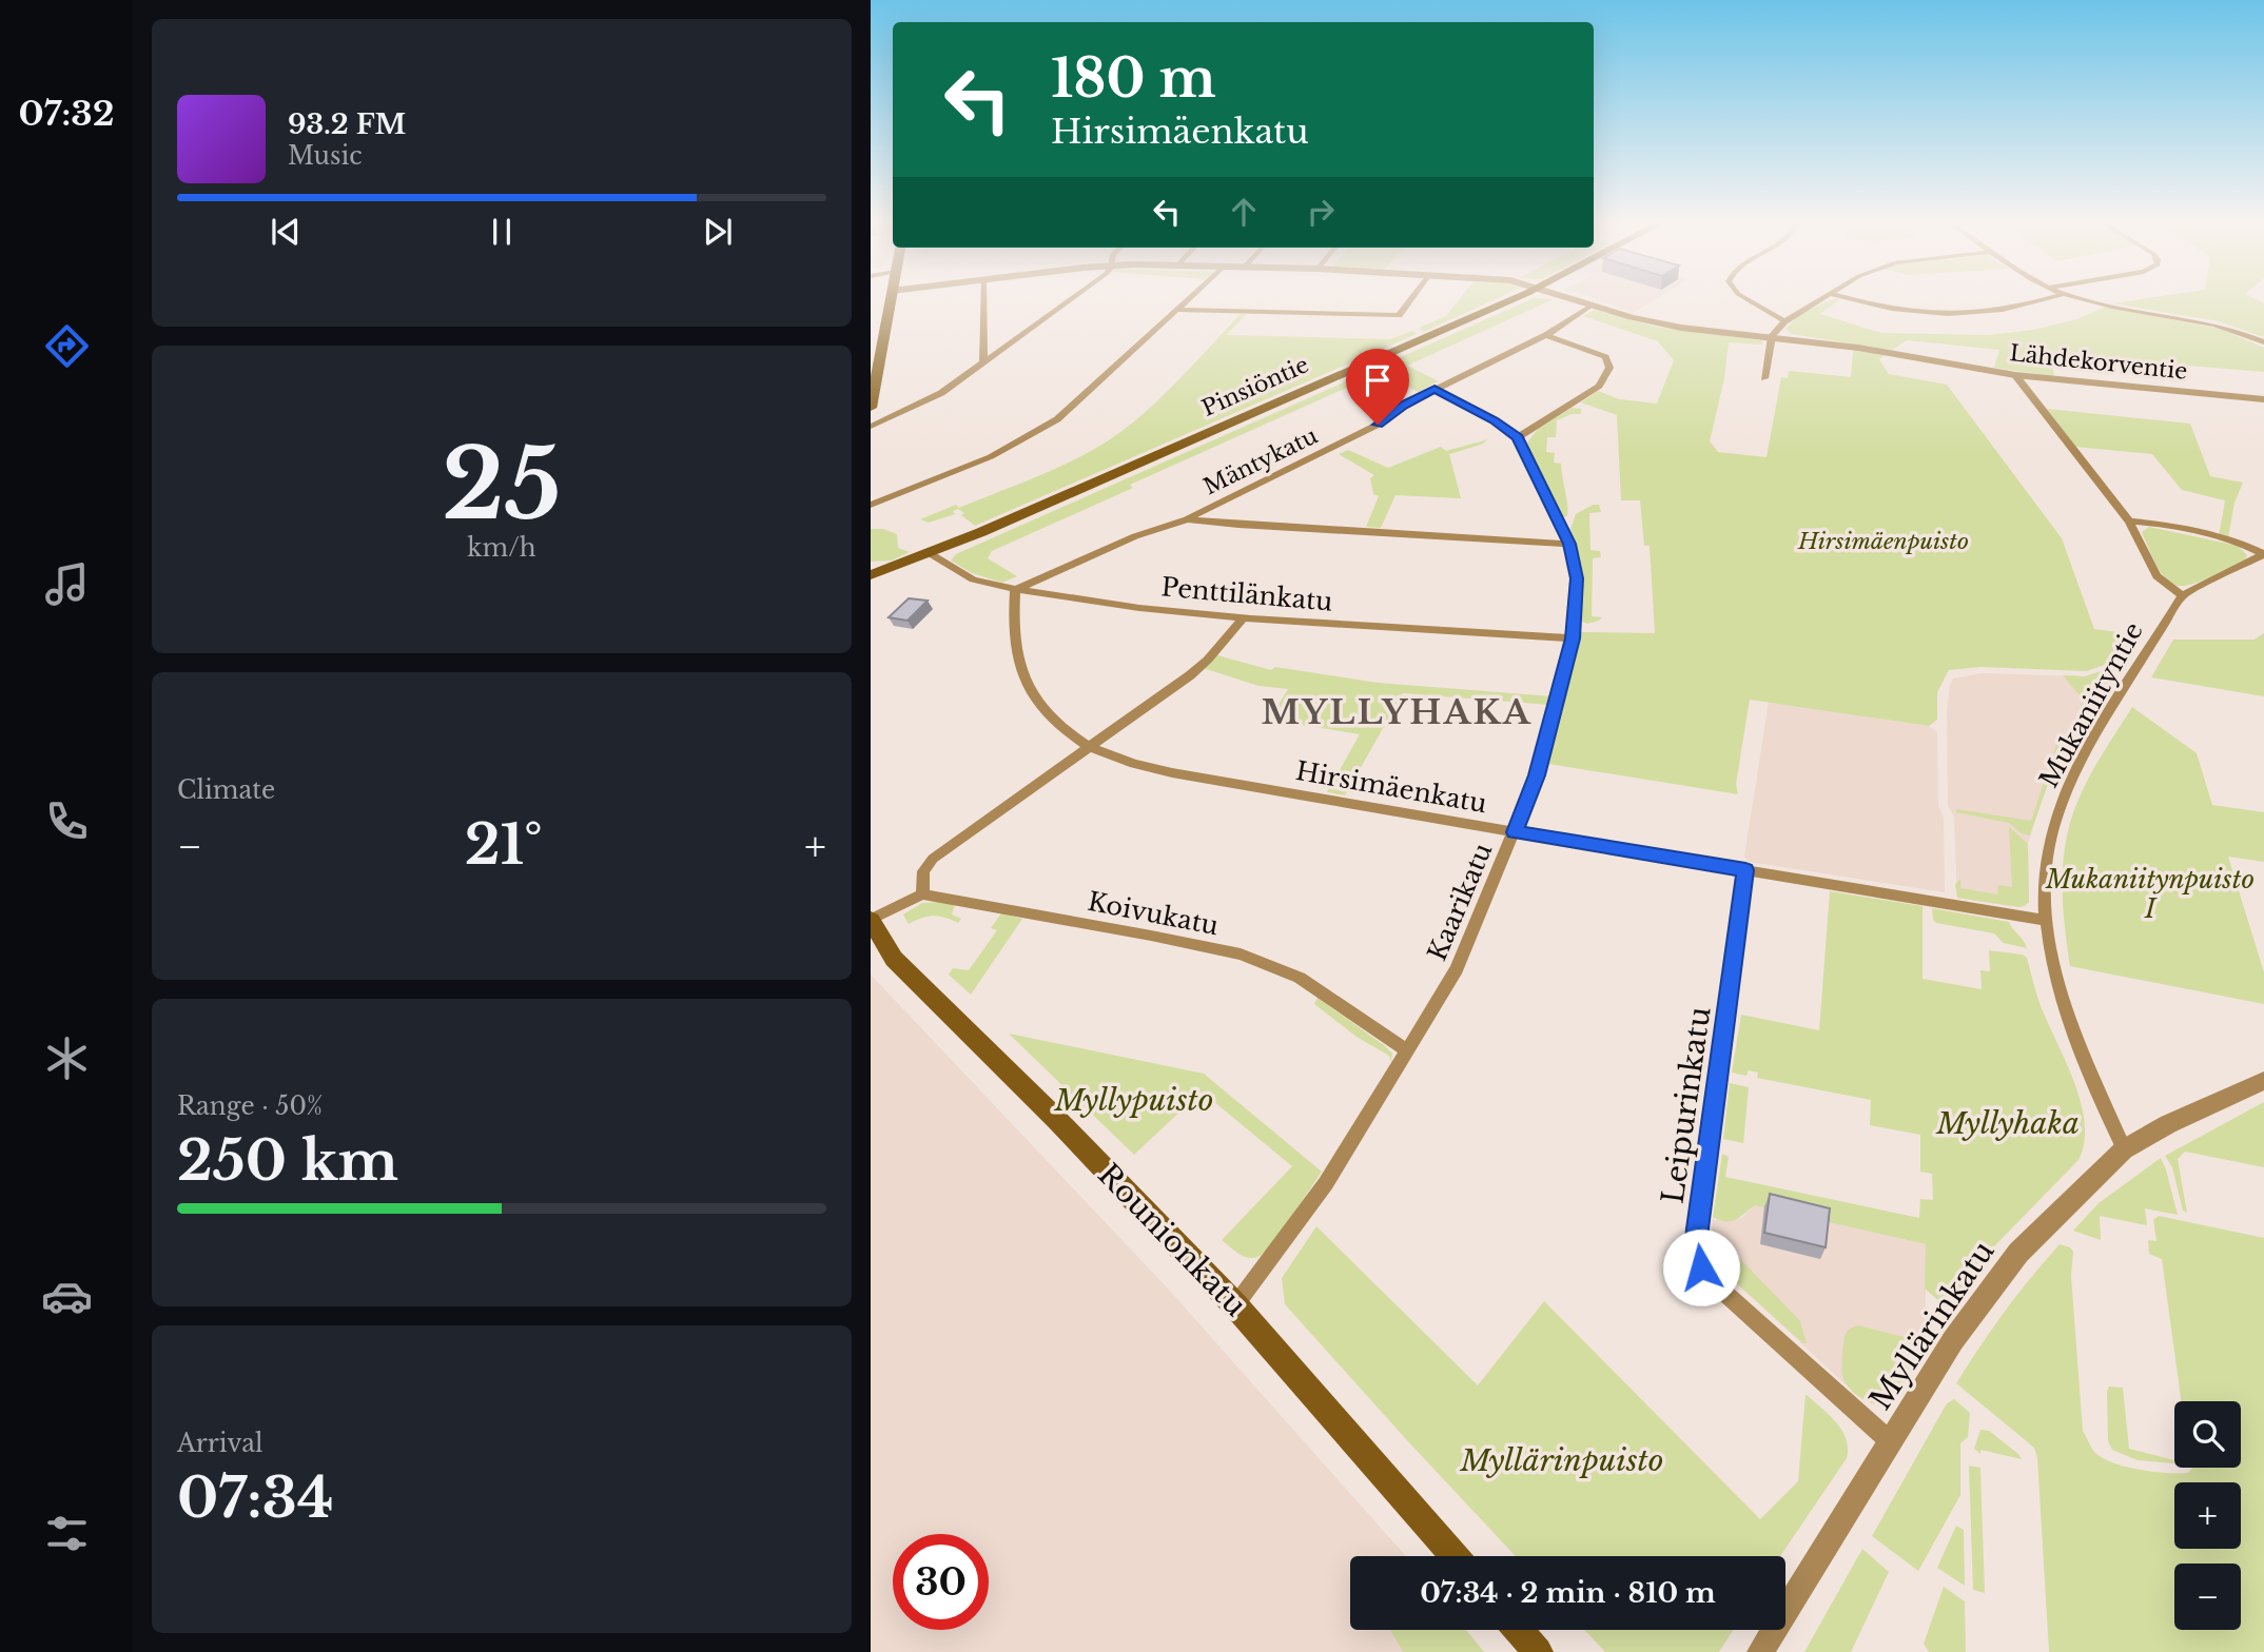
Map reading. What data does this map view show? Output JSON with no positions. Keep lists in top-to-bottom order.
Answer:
{
  "streets": {
    "main road": ["Pinsiöntie", "Rounionkatu"],
    "street": [
      "Lähdekorventie",
      "Mäntykatu",
      "Penttilänkatu",
      "Mukaniityntie",
      "Hirsimäenkatu",
      "Kaarikatu",
      "Koivukatu",
      "Leipurinkatu",
      "Myllärinkatu"
    ]
  },
  "crossings": [
    ["Lähdekorventie", "Mäntykatu"],
    ["Pinsiöntie", "Penttilänkatu"],
    ["Mäntykatu", "Penttilänkatu"],
    ["Mäntykatu", "Hirsimäenkatu"],
    ["Mäntykatu", "Kaarikatu"],
    ["Penttilänkatu", "Hirsimäenkatu"],
    ["Penttilänkatu", "Kaarikatu"],
    ["Mukaniityntie", "Hirsimäenkatu"],
    ["Mukaniityntie", "Myllärinkatu"],
    ["Hirsimäenkatu", "Kaarikatu"],
    ["Hirsimäenkatu", "Leipurinkatu"],
    ["Kaarikatu", "Koivukatu"],
    ["Kaarikatu", "Rounionkatu"],
    ["Leipurinkatu", "Myllärinkatu"]
  ],
  "districts": ["MYLLYHAKA"],
  "parks": [
    "Hirsimäenpuisto",
    "Mukaniitynpuisto I",
    "Myllypuisto",
    "Myllyhaka",
    "Myllärinpuisto"
  ],
  "page": {
    "tabs": "07:32",
    "turn": ["180 m", "Hirsimäenkatu"],
    "song": ["93.2 FM", "Music"],
    "tile": [
      ["25", "km/h"],
      "Climate",
      ["Range · 50%", "250 km"],
      ["Arrival", "07:34"]
    ],
    "heat": ["−", "21°", "+"],
    "map_buttons": ["+", "−"],
    "limit": "30",
    "trip": "07:34 · 2 min · 810 m"
  }
}
